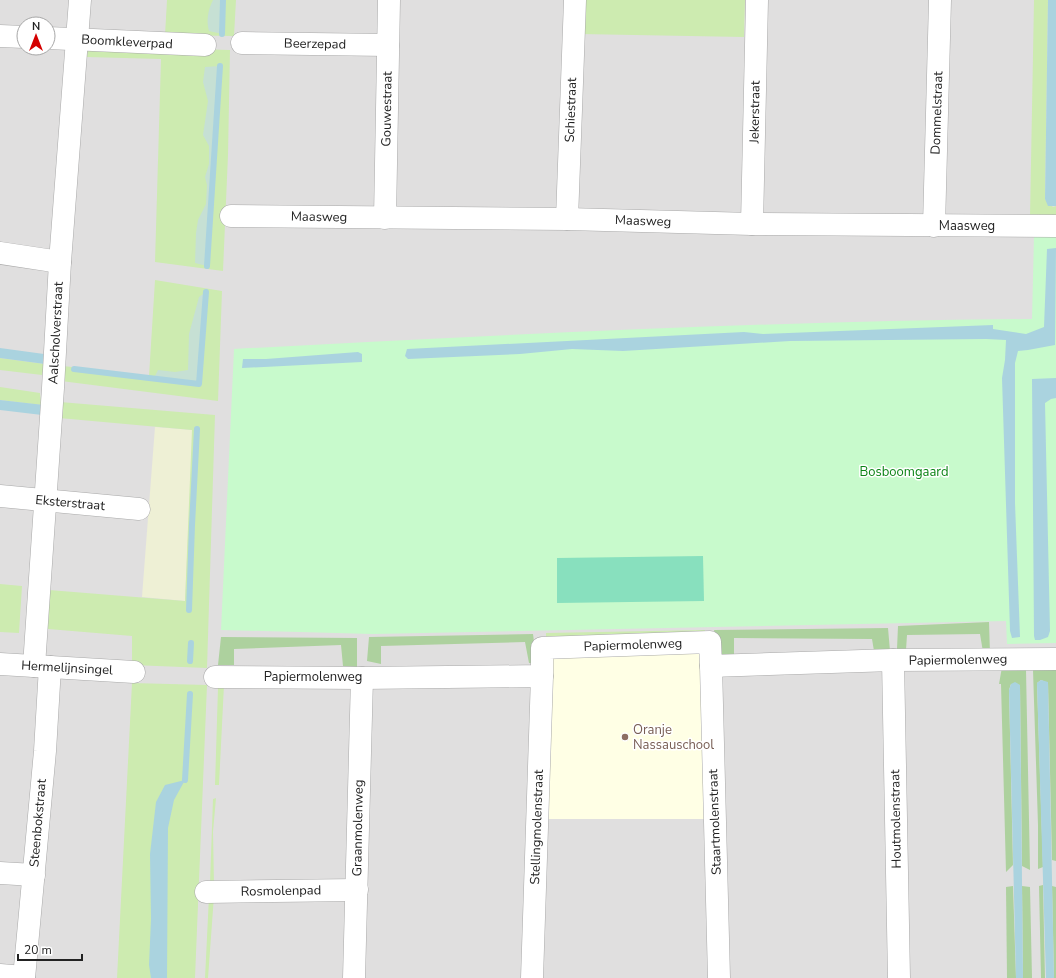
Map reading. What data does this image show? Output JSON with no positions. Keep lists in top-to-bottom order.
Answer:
{
  "streets": {
    "street": [
      "Boomkleverpad",
      "Beerzepad",
      "Gouwestraat",
      "Schiestraat",
      "Jekerstraat",
      "Dommelstraat",
      "Maasweg",
      "Aalscholverstraat",
      "Eksterstraat",
      "Papiermolenweg",
      "Hermelijnsingel",
      "Houtmolenstraat",
      "Staartmolenstraat",
      "Steenbokstraat",
      "Stellingmolenstraat",
      "Graanmolenweg",
      "Rosmolenpad"
    ]
  },
  "crossings": [
    ["Boomkleverpad", "Aalscholverstraat"],
    ["Beerzepad", "Gouwestraat"],
    ["Gouwestraat", "Maasweg"],
    ["Schiestraat", "Maasweg"],
    ["Jekerstraat", "Maasweg"],
    ["Dommelstraat", "Maasweg"],
    ["Aalscholverstraat", "Eksterstraat"],
    ["Aalscholverstraat", "Hermelijnsingel"],
    ["Aalscholverstraat", "Steenbokstraat"],
    ["Papiermolenweg", "Houtmolenstraat"],
    ["Papiermolenweg", "Staartmolenstraat"],
    ["Papiermolenweg", "Stellingmolenstraat"],
    ["Papiermolenweg", "Graanmolenweg"],
    ["Hermelijnsingel", "Steenbokstraat"],
    ["Graanmolenweg", "Rosmolenpad"]
  ],
  "parks": ["Bosboomgaard"],
  "places": ["Oranje Nassauschool"],
  "scale_bar": "20 m",
  "north": "top"
}
